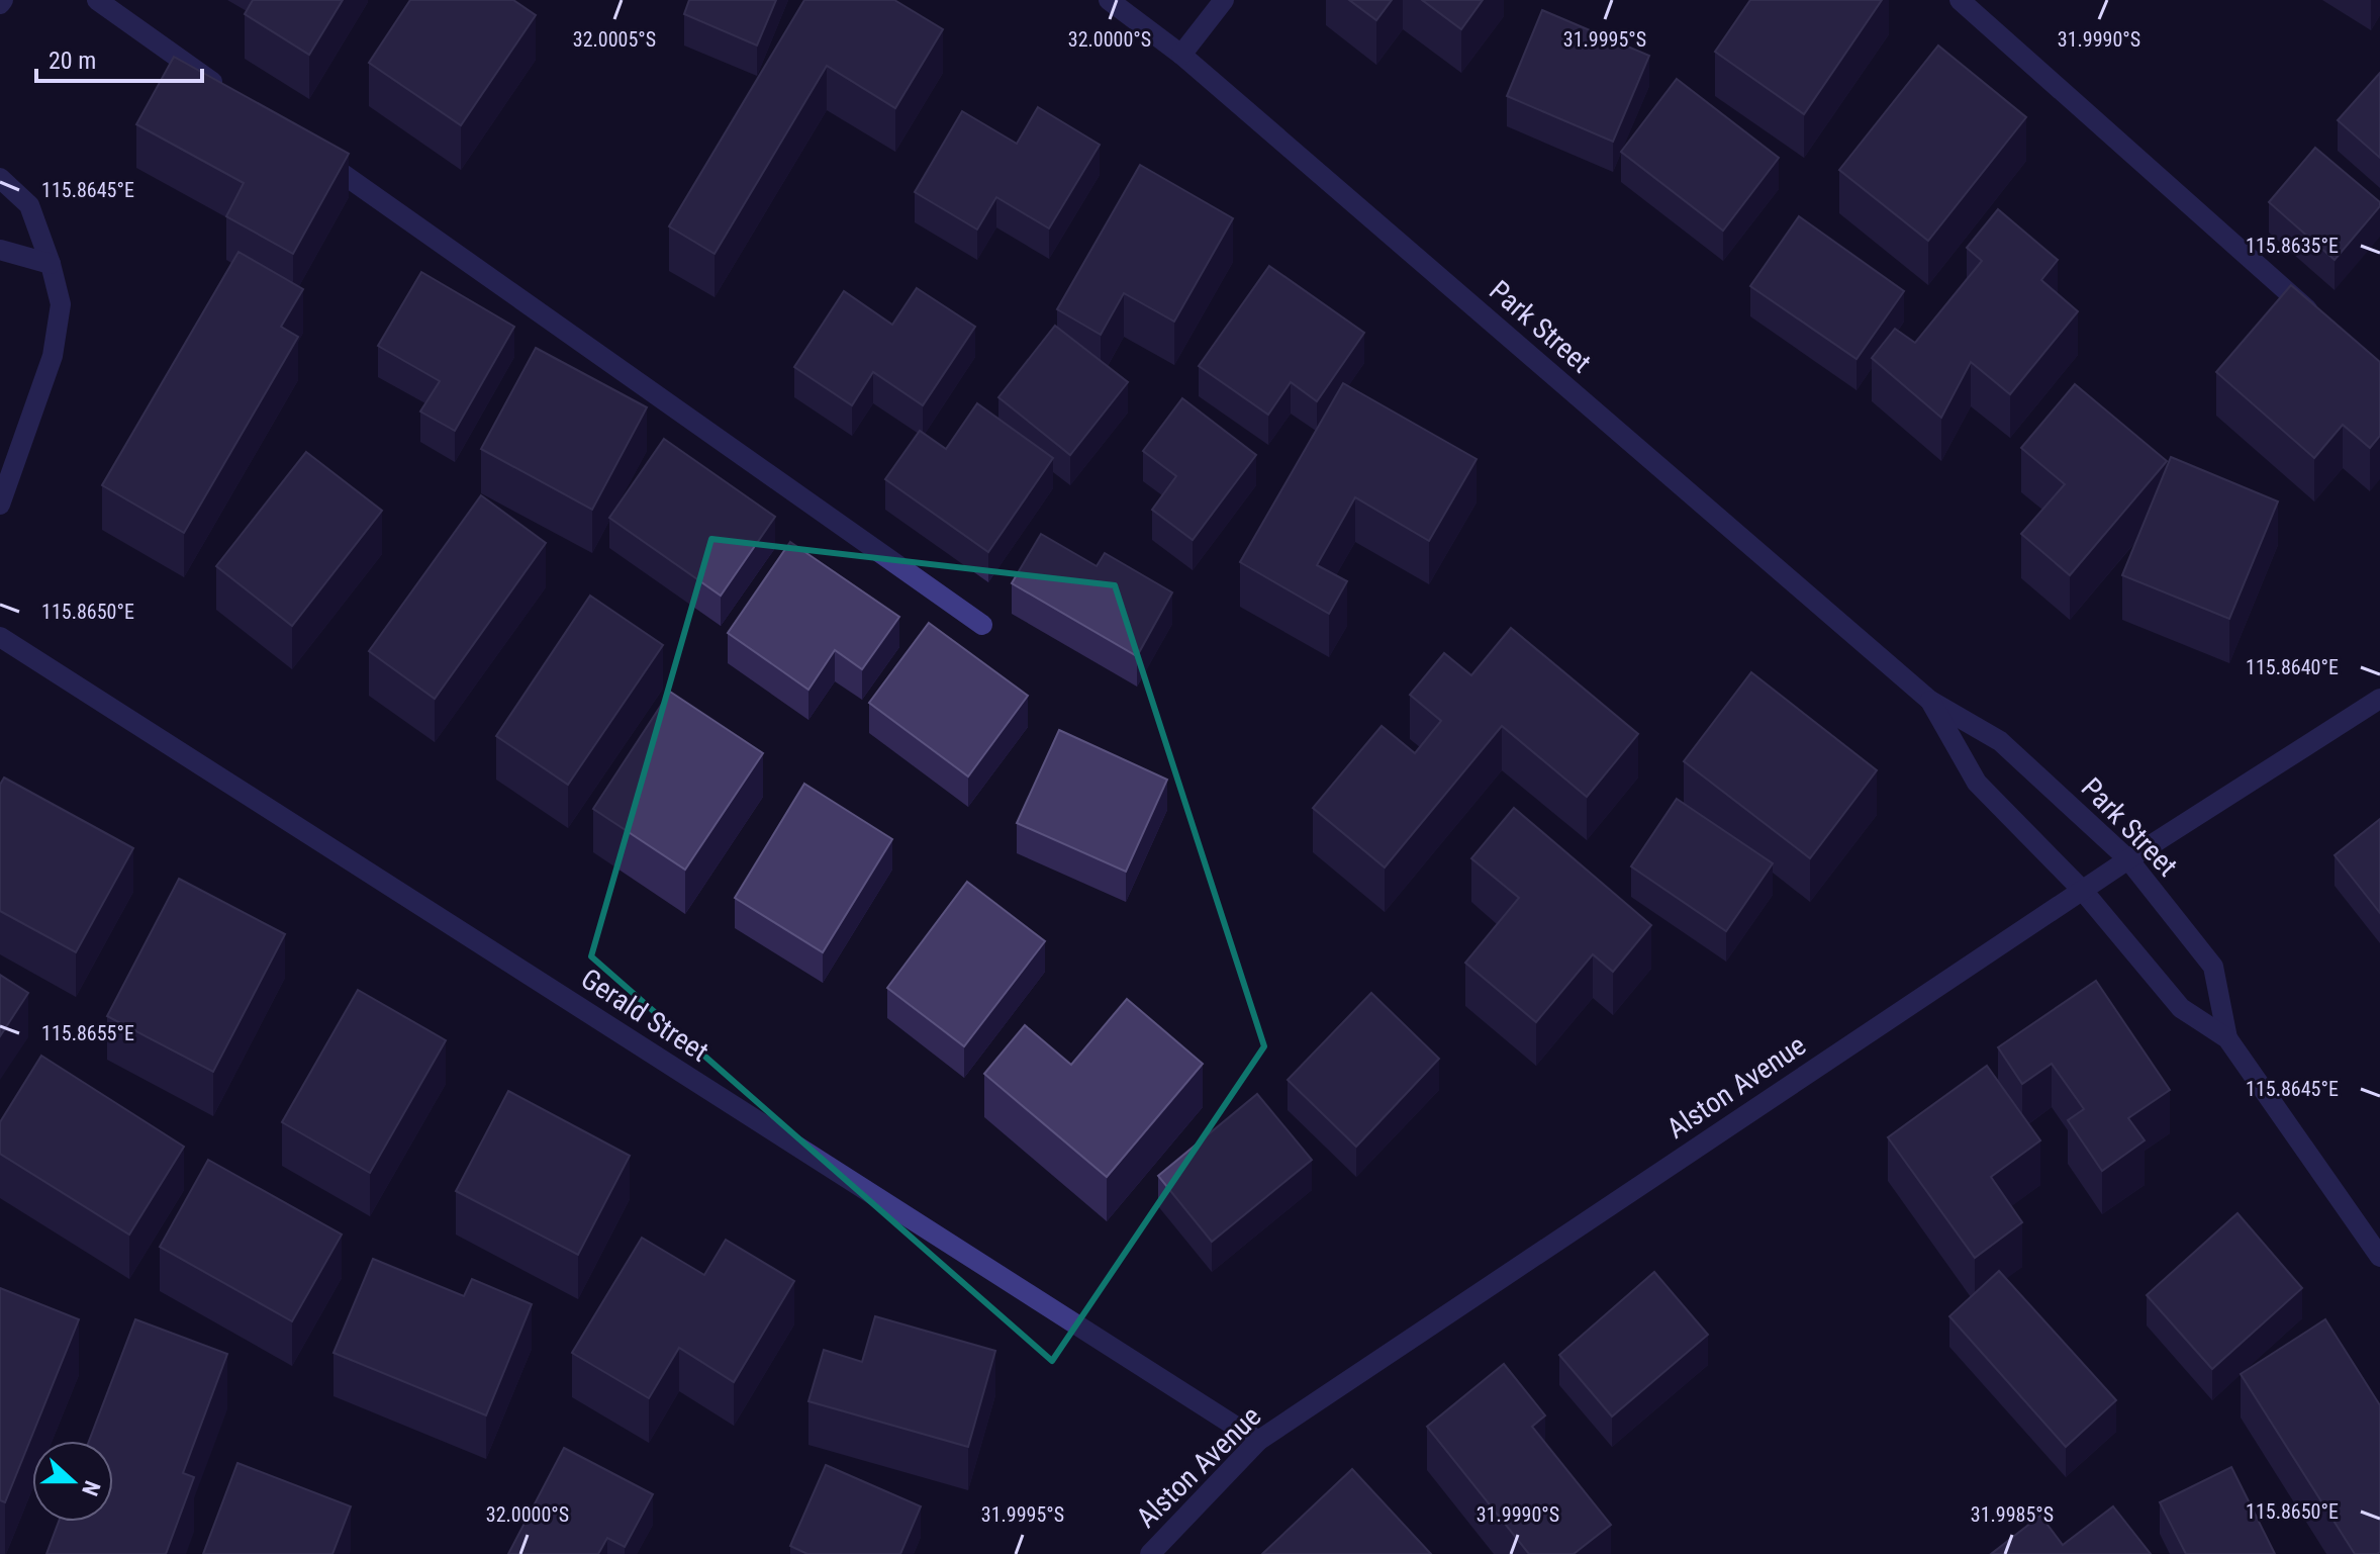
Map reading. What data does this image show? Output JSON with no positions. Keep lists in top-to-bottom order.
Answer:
{
  "streets": {
    "street": ["Park Street", "Gerald Street", "Alston Avenue"]
  },
  "crossings": [
    ["Park Street", "Alston Avenue"],
    ["Gerald Street", "Alston Avenue"]
  ],
  "scale_bar": "20 m",
  "north": "right",
  "coordinates": [
    "32.0005°S",
    "32.0000°S",
    "31.9995°S",
    "31.9990°S",
    "115.8645°E",
    "115.8635°E",
    "115.8650°E",
    "115.8640°E",
    "115.8655°E",
    "31.9985°S"
  ]
}
